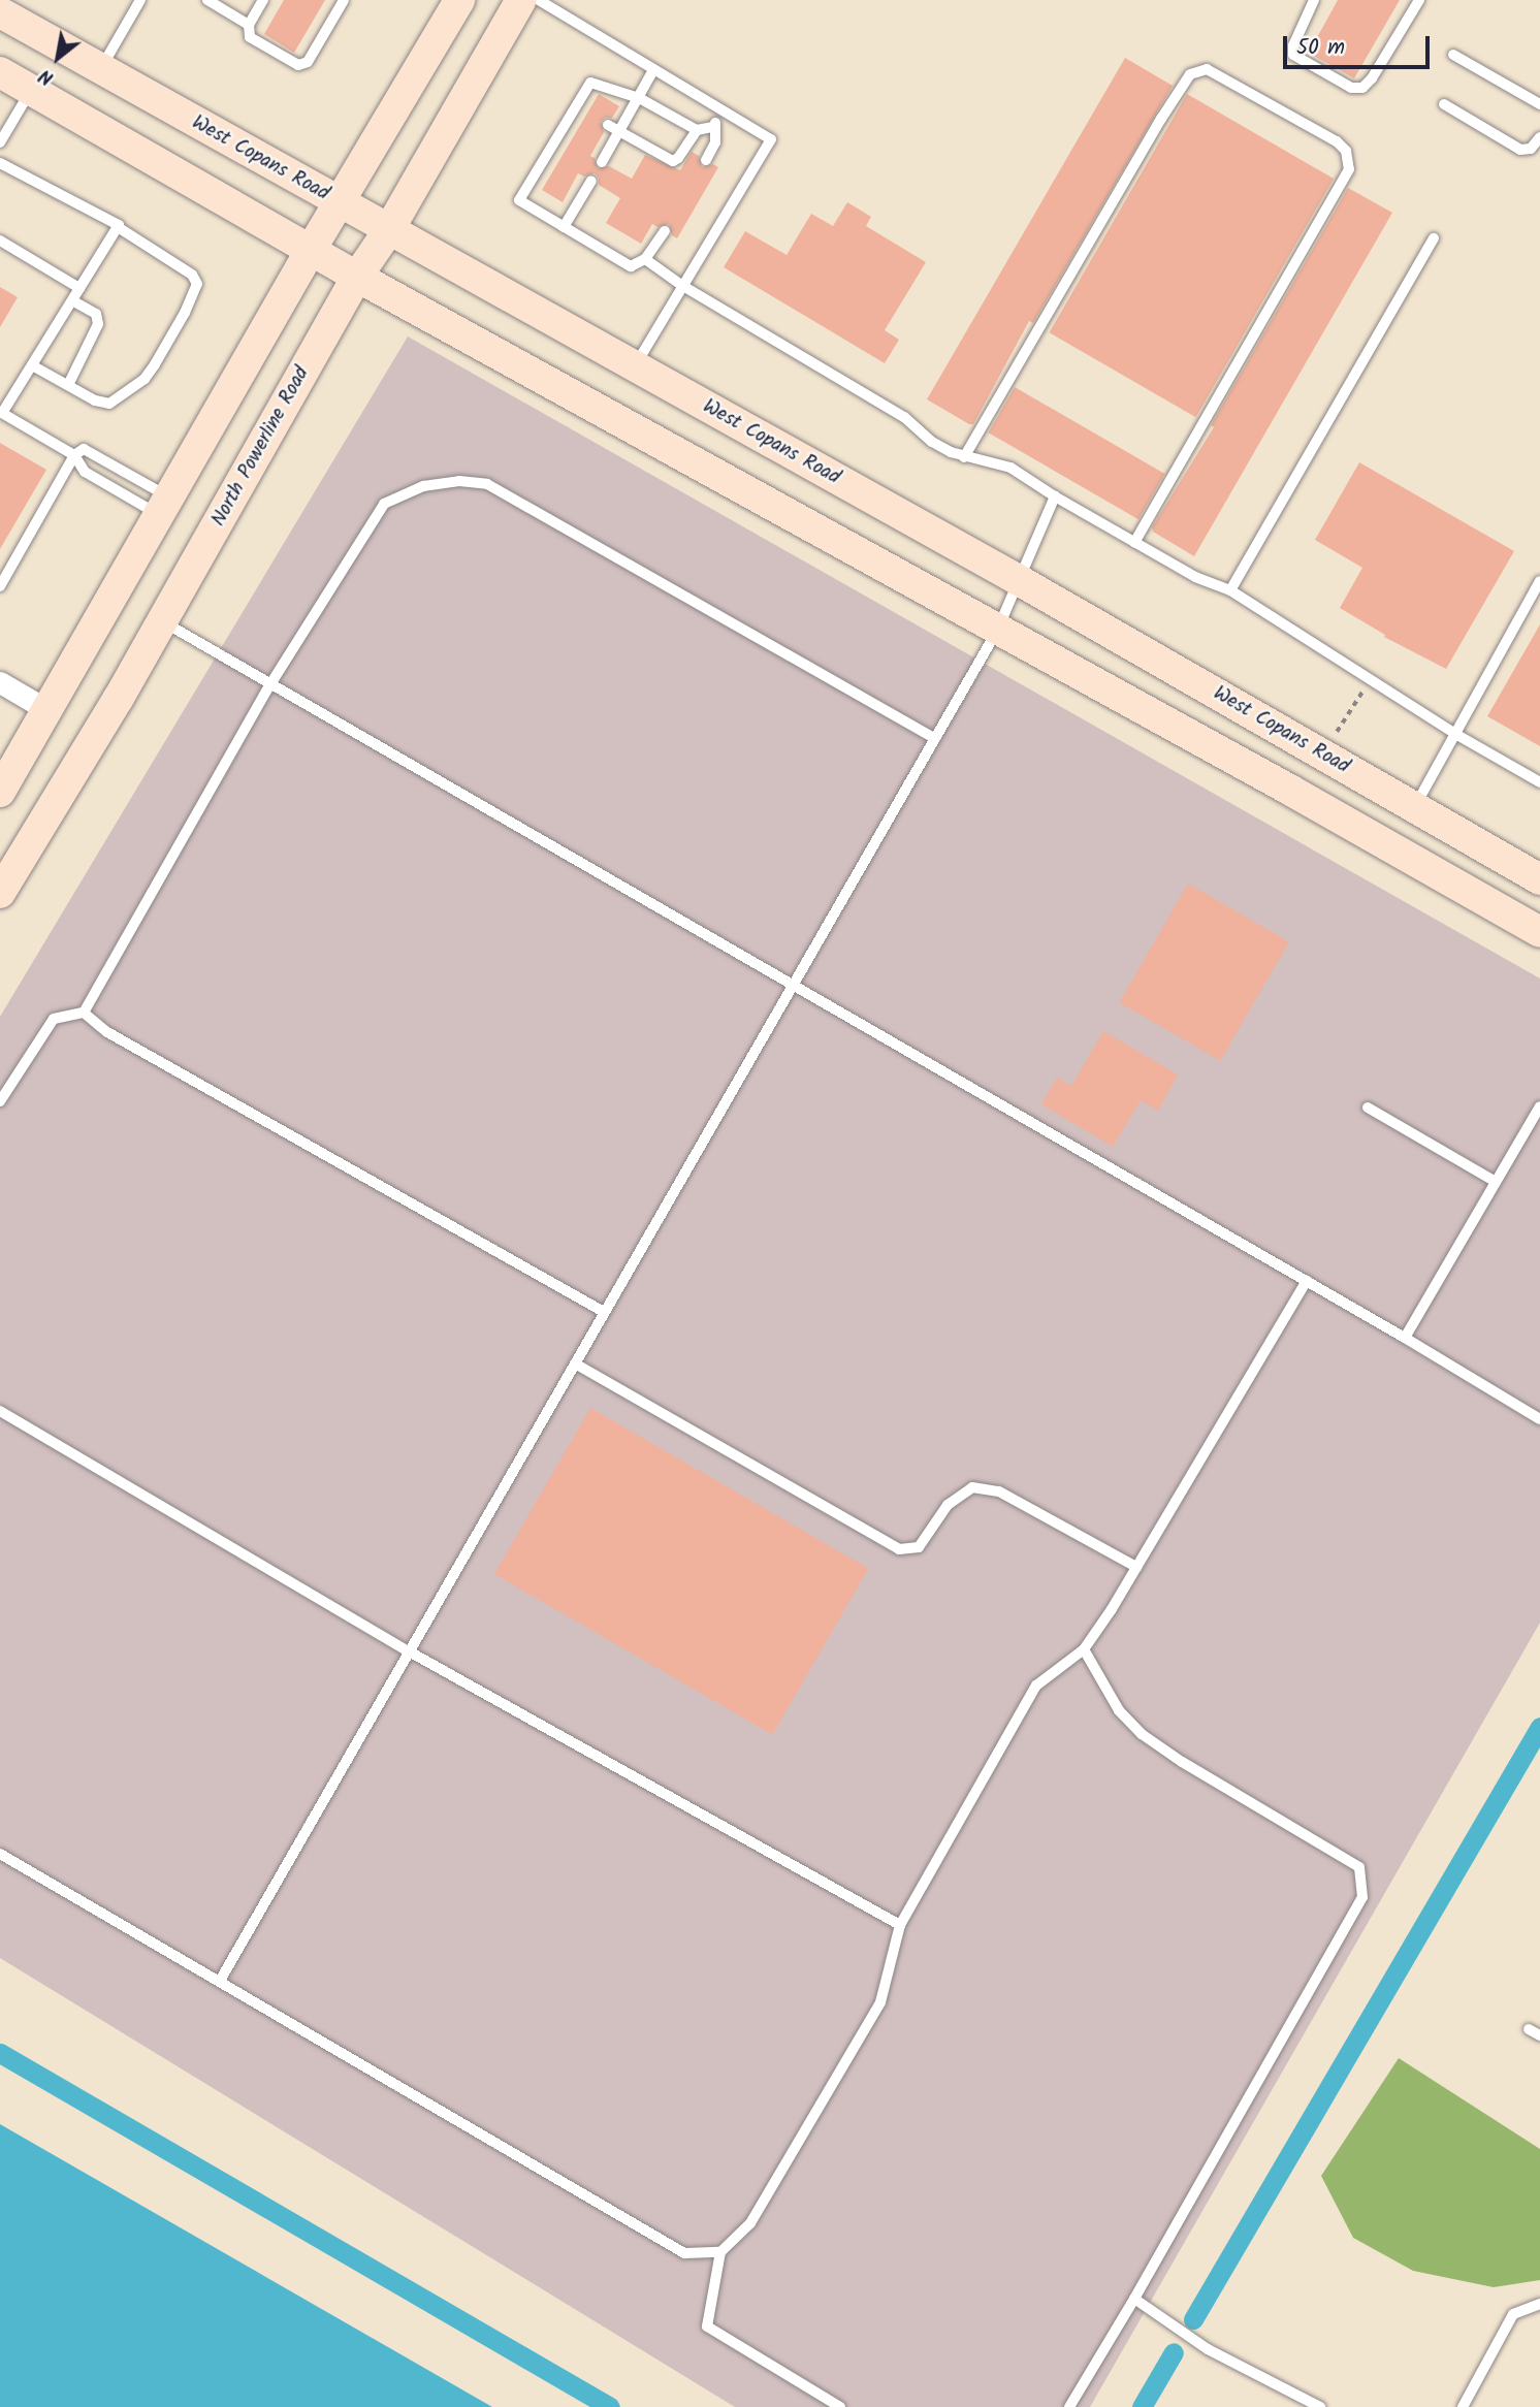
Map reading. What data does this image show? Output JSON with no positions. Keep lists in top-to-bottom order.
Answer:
{
  "streets": {
    "main road": ["West Copans Road", "North Powerline Road"]
  },
  "crossings": [
    ["West Copans Road", "North Powerline Road"]
  ],
  "scale_bar": "50 m",
  "north": "bottom left"
}
